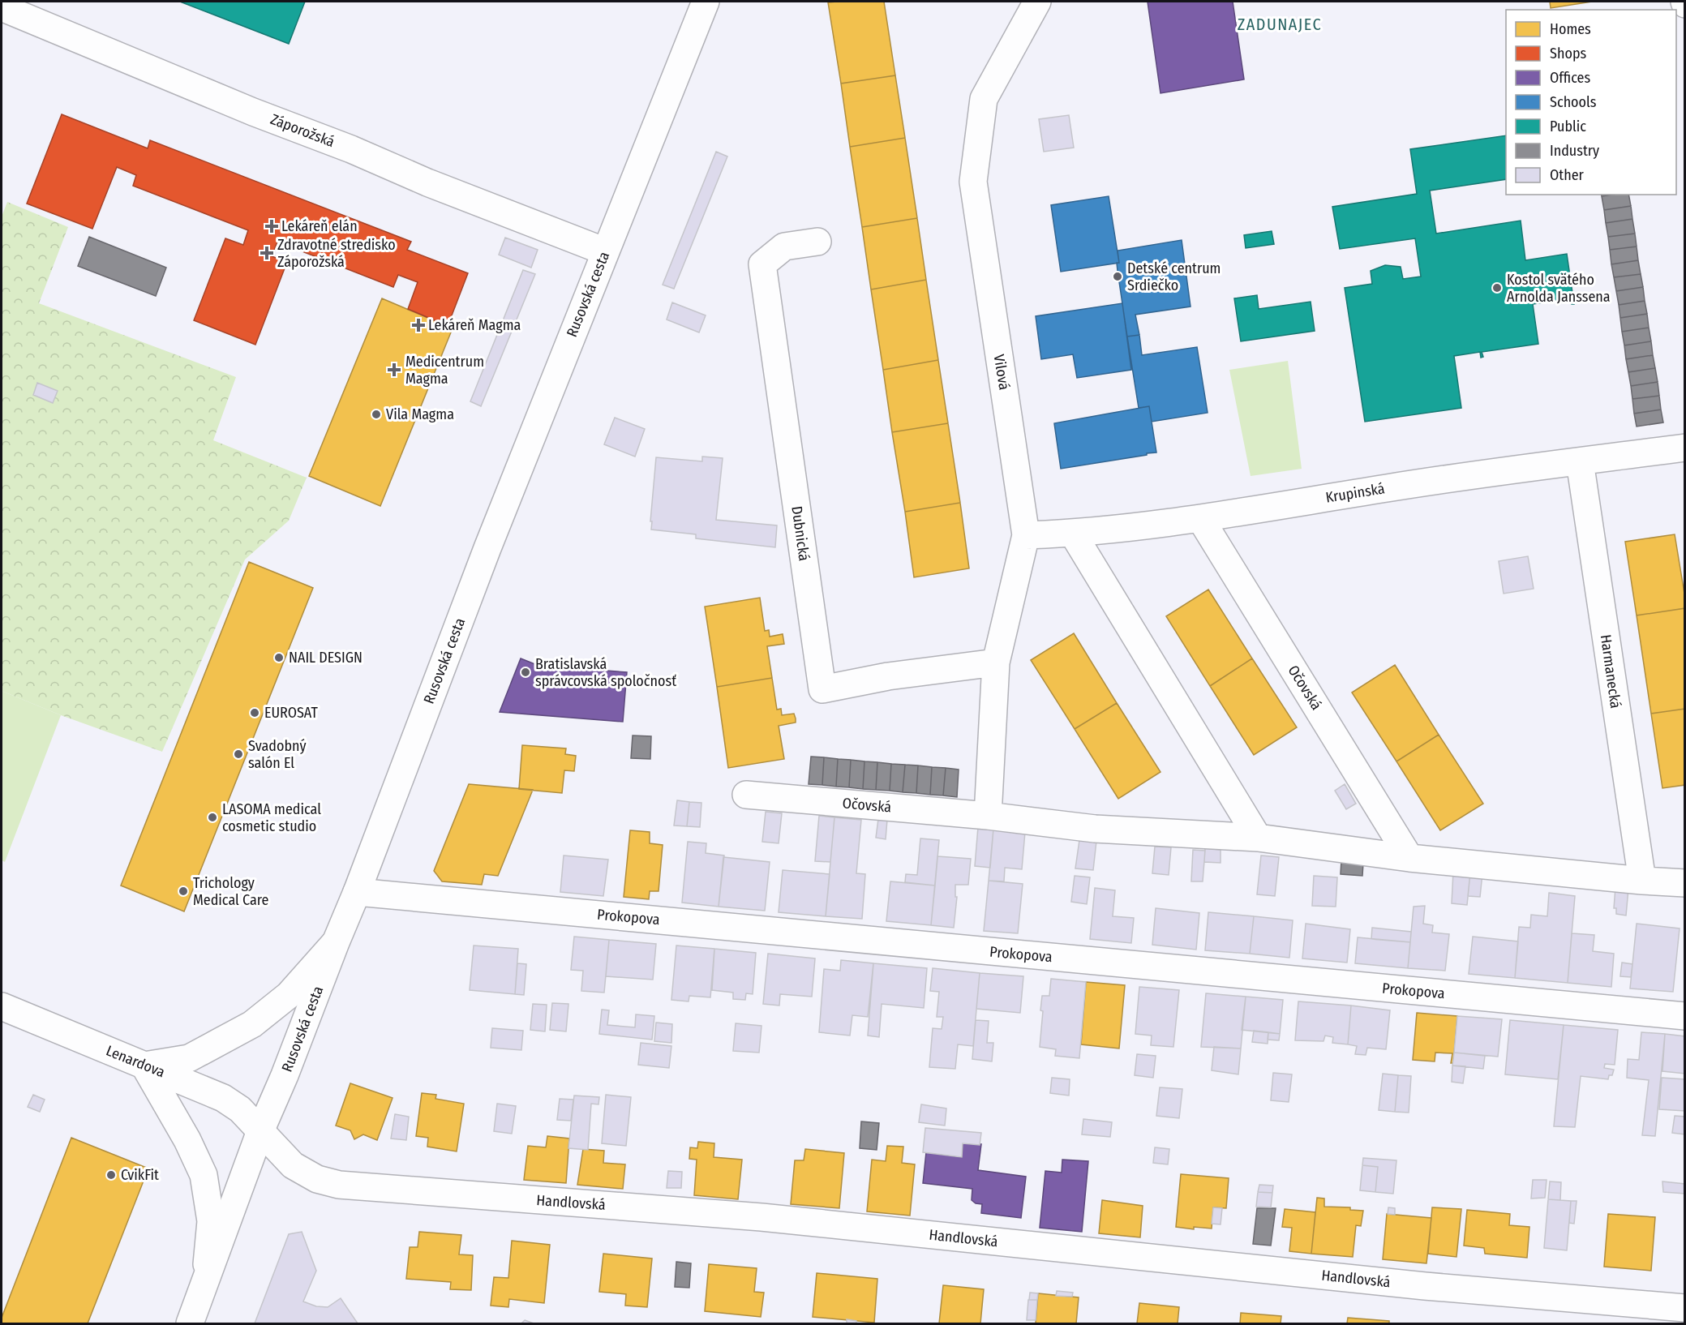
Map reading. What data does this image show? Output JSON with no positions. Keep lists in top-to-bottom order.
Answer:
{
  "streets": {
    "street": [
      "Záporožská",
      "Rusovská cesta",
      "Vilová",
      "Krupinská",
      "Dubnická",
      "Harmanecká",
      "Očovská",
      "Prokopova",
      "Lenardova",
      "Handlovská"
    ]
  },
  "crossings": [
    ["Záporožská", "Rusovská cesta"],
    ["Rusovská cesta", "Prokopova"],
    ["Rusovská cesta", "Lenardova"],
    ["Rusovská cesta", "Handlovská"],
    ["Vilová", "Krupinská"],
    ["Vilová", "Dubnická"],
    ["Vilová", "Očovská"],
    ["Krupinská", "Harmanecká"],
    ["Krupinská", "Očovská"],
    ["Harmanecká", "Očovská"],
    ["Lenardova", "Handlovská"]
  ],
  "districts": ["ZADUNAJEC"],
  "places": {
    "health": [
      "Lekáreň elán",
      "Zdravotné stredisko Záporožská",
      "Lekáreň Magma",
      "Medicentrum Magma"
    ],
    "other": [
      "Detské centrum Srdiečko",
      "Kostol svätého Arnolda Janssena",
      "Vila Magma",
      "NAIL DESIGN",
      "Bratislavská správcovská spoločnosť",
      "EUROSAT",
      "Svadobný salón El",
      "LASOMA medical cosmetic studio",
      "Trichology Medical Care",
      "CvikFit"
    ]
  },
  "legend": [
    "Homes",
    "Shops",
    "Offices",
    "Schools",
    "Public",
    "Industry",
    "Other"
  ]
}
